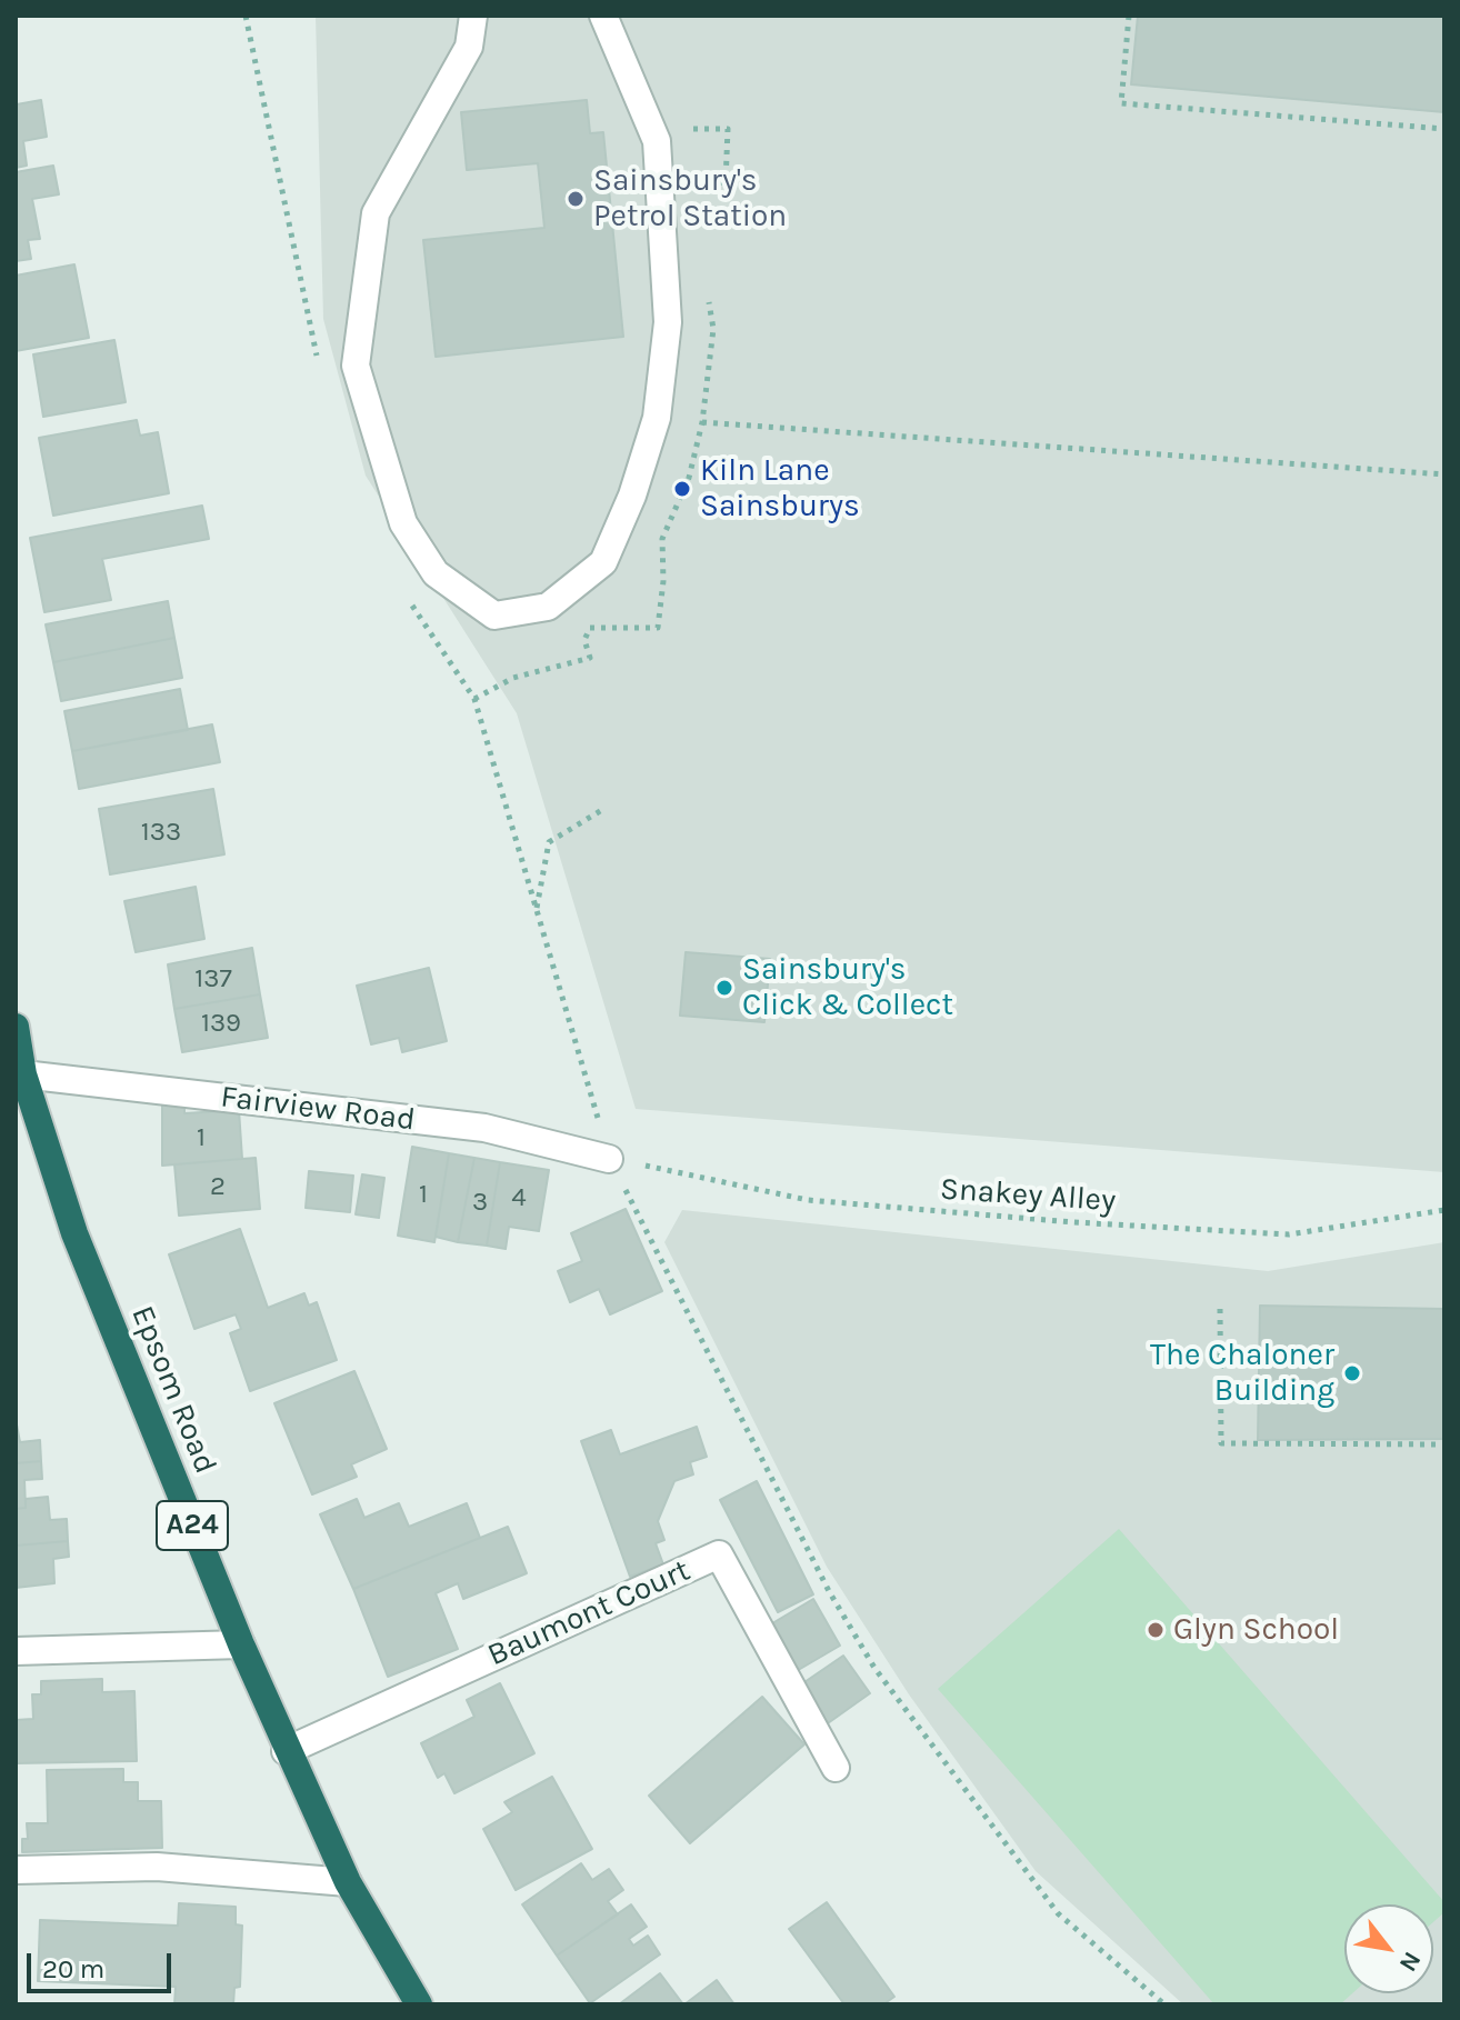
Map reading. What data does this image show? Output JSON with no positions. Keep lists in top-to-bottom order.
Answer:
{
  "streets": {
    "highway": ["Epsom Road", "A24"],
    "street": ["Fairview Road", "Baumont Court"],
    "path": ["Snakey Alley"]
  },
  "crossings": [
    ["Fairview Road", "Snakey Alley"],
    ["Fairview Road", "Epsom Road"],
    ["Epsom Road", "Baumont Court"]
  ],
  "places": [
    "Sainsbury's Petrol Station",
    "Kiln Lane Sainsburys",
    "Sainsbury's Click & Collect",
    "The Chaloner Building",
    "Glyn School"
  ],
  "house_numbers": [
    "133",
    "137",
    "139",
    "1",
    "2",
    "1",
    "4",
    "3"
  ],
  "scale_bar": "20 m",
  "north": "bottom right"
}
